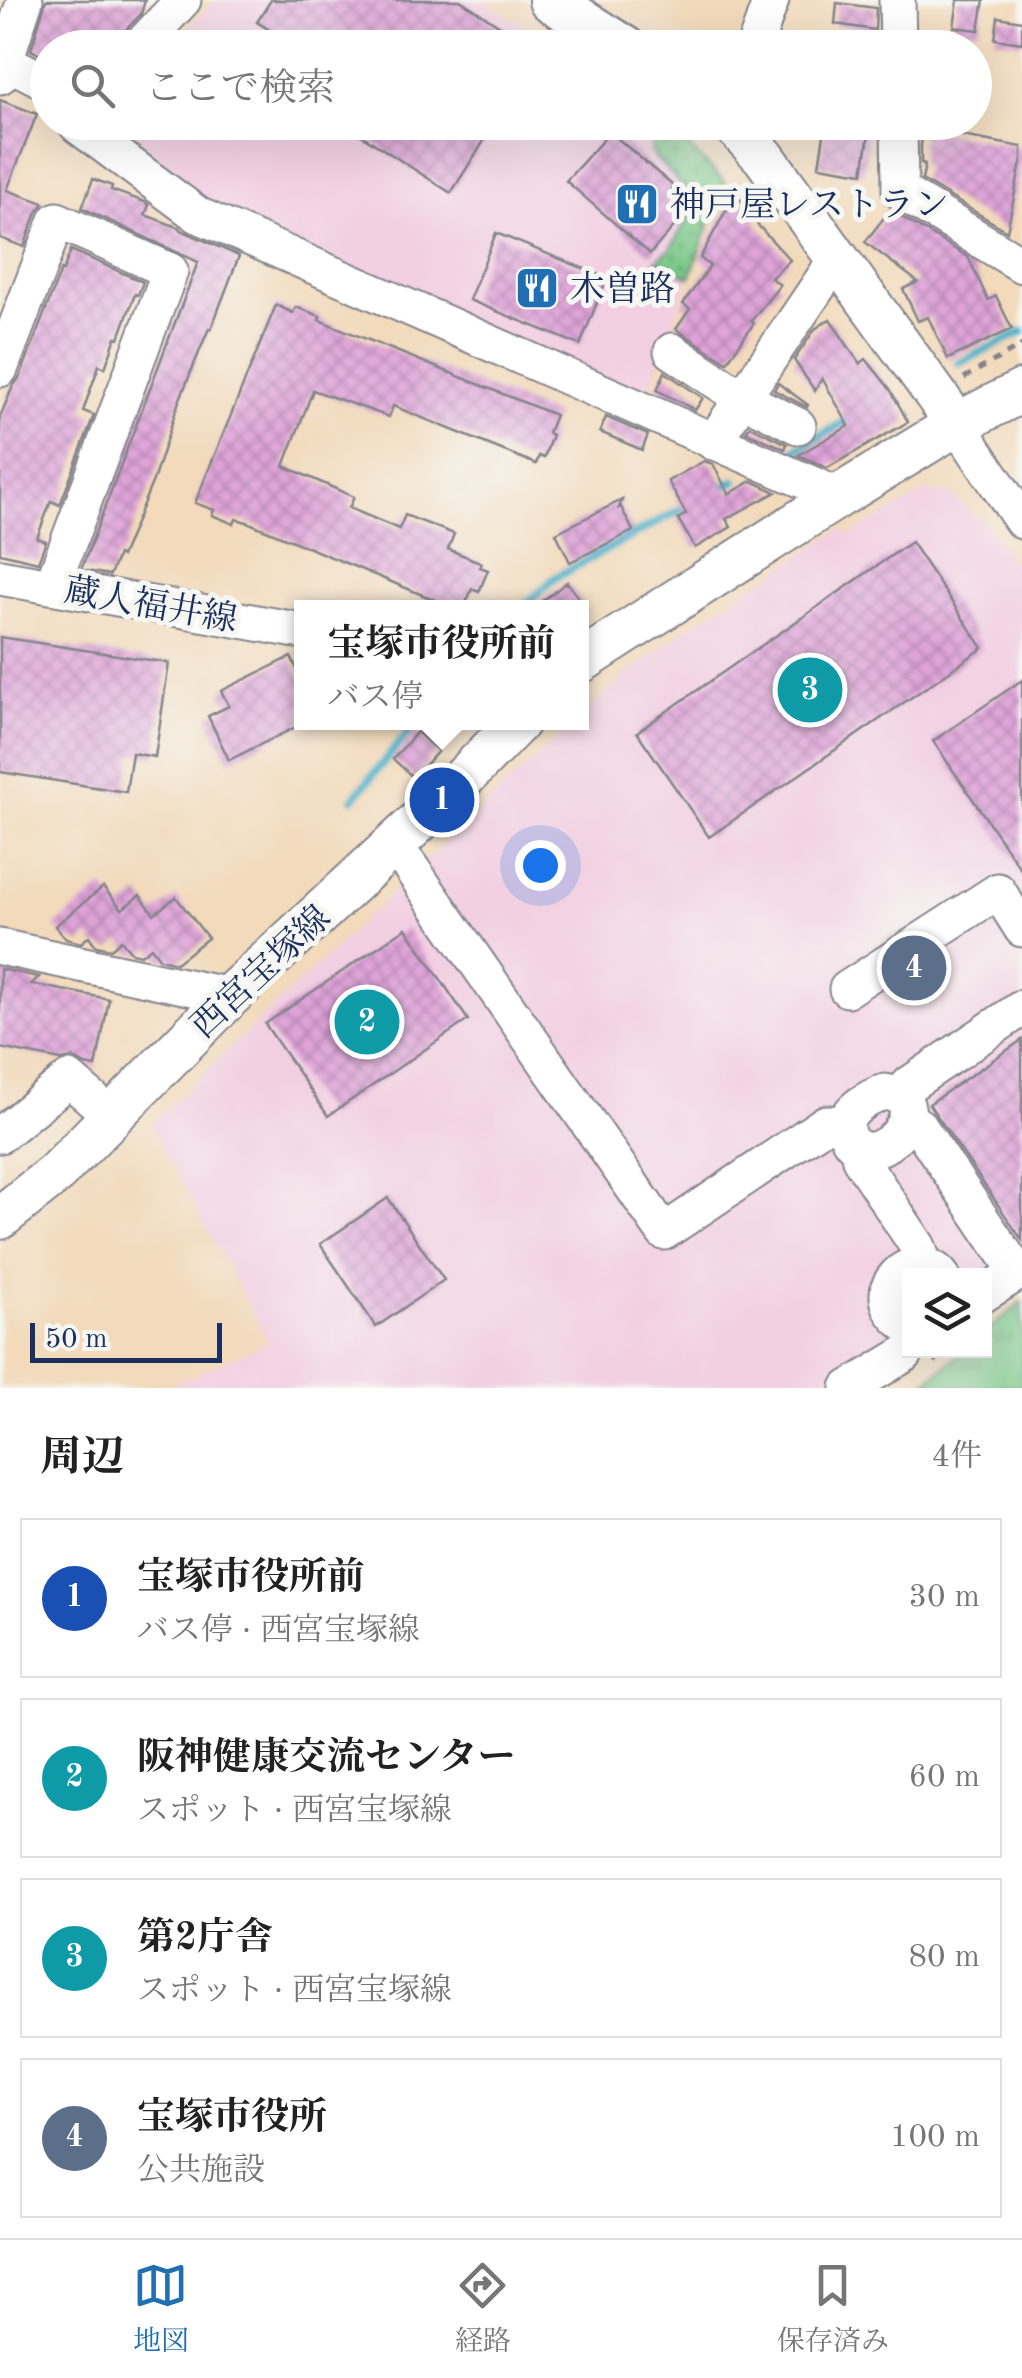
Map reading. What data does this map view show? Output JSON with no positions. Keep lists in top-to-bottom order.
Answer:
{
  "streets": {
    "main road": ["西宮宝塚線"],
    "street": ["蔵人福井線"]
  },
  "places": {
    "restaurant": ["神戸屋レストラン", "木曽路"]
  },
  "scale_bar": "50 m",
  "page": {
    "search": "ここで検索",
    "popup": ["宝塚市役所前", "バス停"],
    "pins": [
      "3",
      "1",
      "4",
      "2"
    ],
    "scale": "50 m",
    "heading": ["周辺", "4件"],
    "list": [
      {
        "mark": "1",
        "name": "宝塚市役所前",
        "note": "バス停 · 西宮宝塚線",
        "value": "30 m"
      },
      {
        "mark": "2",
        "name": "阪神健康交流センター",
        "note": "スポット · 西宮宝塚線",
        "value": "60 m"
      },
      {
        "mark": "3",
        "name": "第2庁舎",
        "note": "スポット · 西宮宝塚線",
        "value": "80 m"
      },
      {
        "mark": "4",
        "name": "宝塚市役所",
        "note": "公共施設",
        "value": "100 m"
      }
    ],
    "nav": ["地図", "経路", "保存済み"]
  }
}
